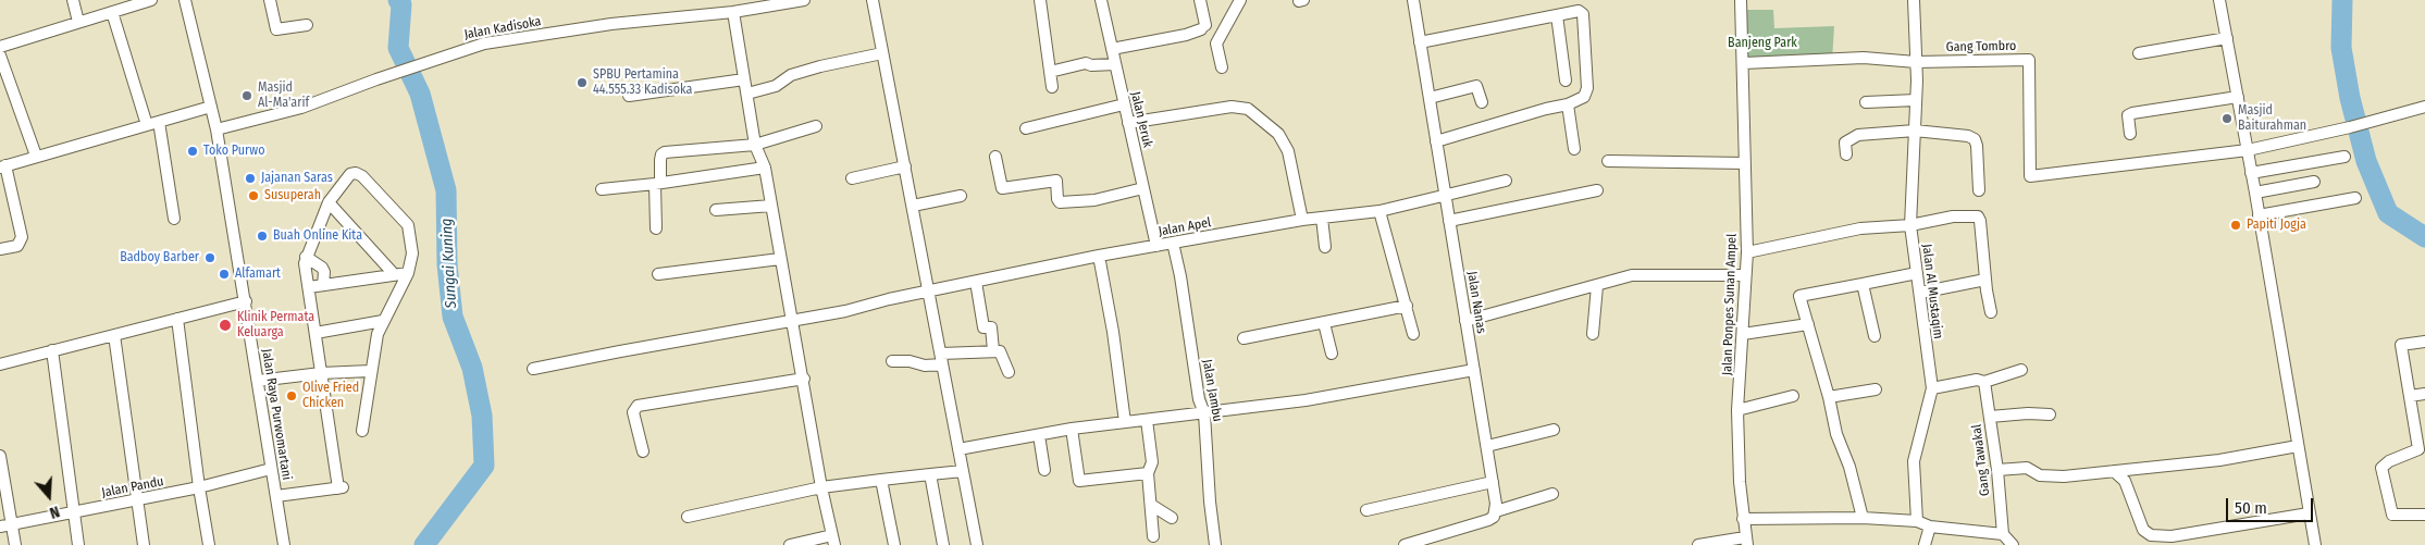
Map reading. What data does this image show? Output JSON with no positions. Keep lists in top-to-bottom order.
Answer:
{
  "streets": {
    "street": [
      "Jalan Kadisoka",
      "Gang Tombro",
      "Jalan Jeruk",
      "Jalan Apel",
      "Jalan Al Mustaqim",
      "Jalan Nanas",
      "Jalan Ponpes Sunan Ampel",
      "Jalan Jambu",
      "Jalan Raya Purwomartani",
      "Gang Tawakal",
      "Jalan Pandu"
    ]
  },
  "crossings": [
    ["Jalan Kadisoka", "Jalan Raya Purwomartani"],
    ["Gang Tombro", "Jalan Al Mustaqim"],
    ["Jalan Jeruk", "Jalan Apel"],
    ["Jalan Apel", "Jalan Nanas"],
    ["Jalan Apel", "Jalan Jambu"],
    ["Jalan Raya Purwomartani", "Jalan Pandu"]
  ],
  "water": ["Sungai Kuning"],
  "parks": ["Banjeng Park"],
  "places": [
    "SPBU Pertamina 44.555.33 Kadisoka",
    "Masjid Al-Ma'arif",
    "Masjid Baiturahman",
    "Toko Purwo",
    "Jajanan Saras",
    "Susuperah",
    "Papiti Jogja",
    "Buah Online Kita",
    "Badboy Barber",
    "Alfamart",
    "Klinik Permata Keluarga",
    "Olive Fried Chicken"
  ],
  "scale_bar": "50 m",
  "north": "bottom"
}
